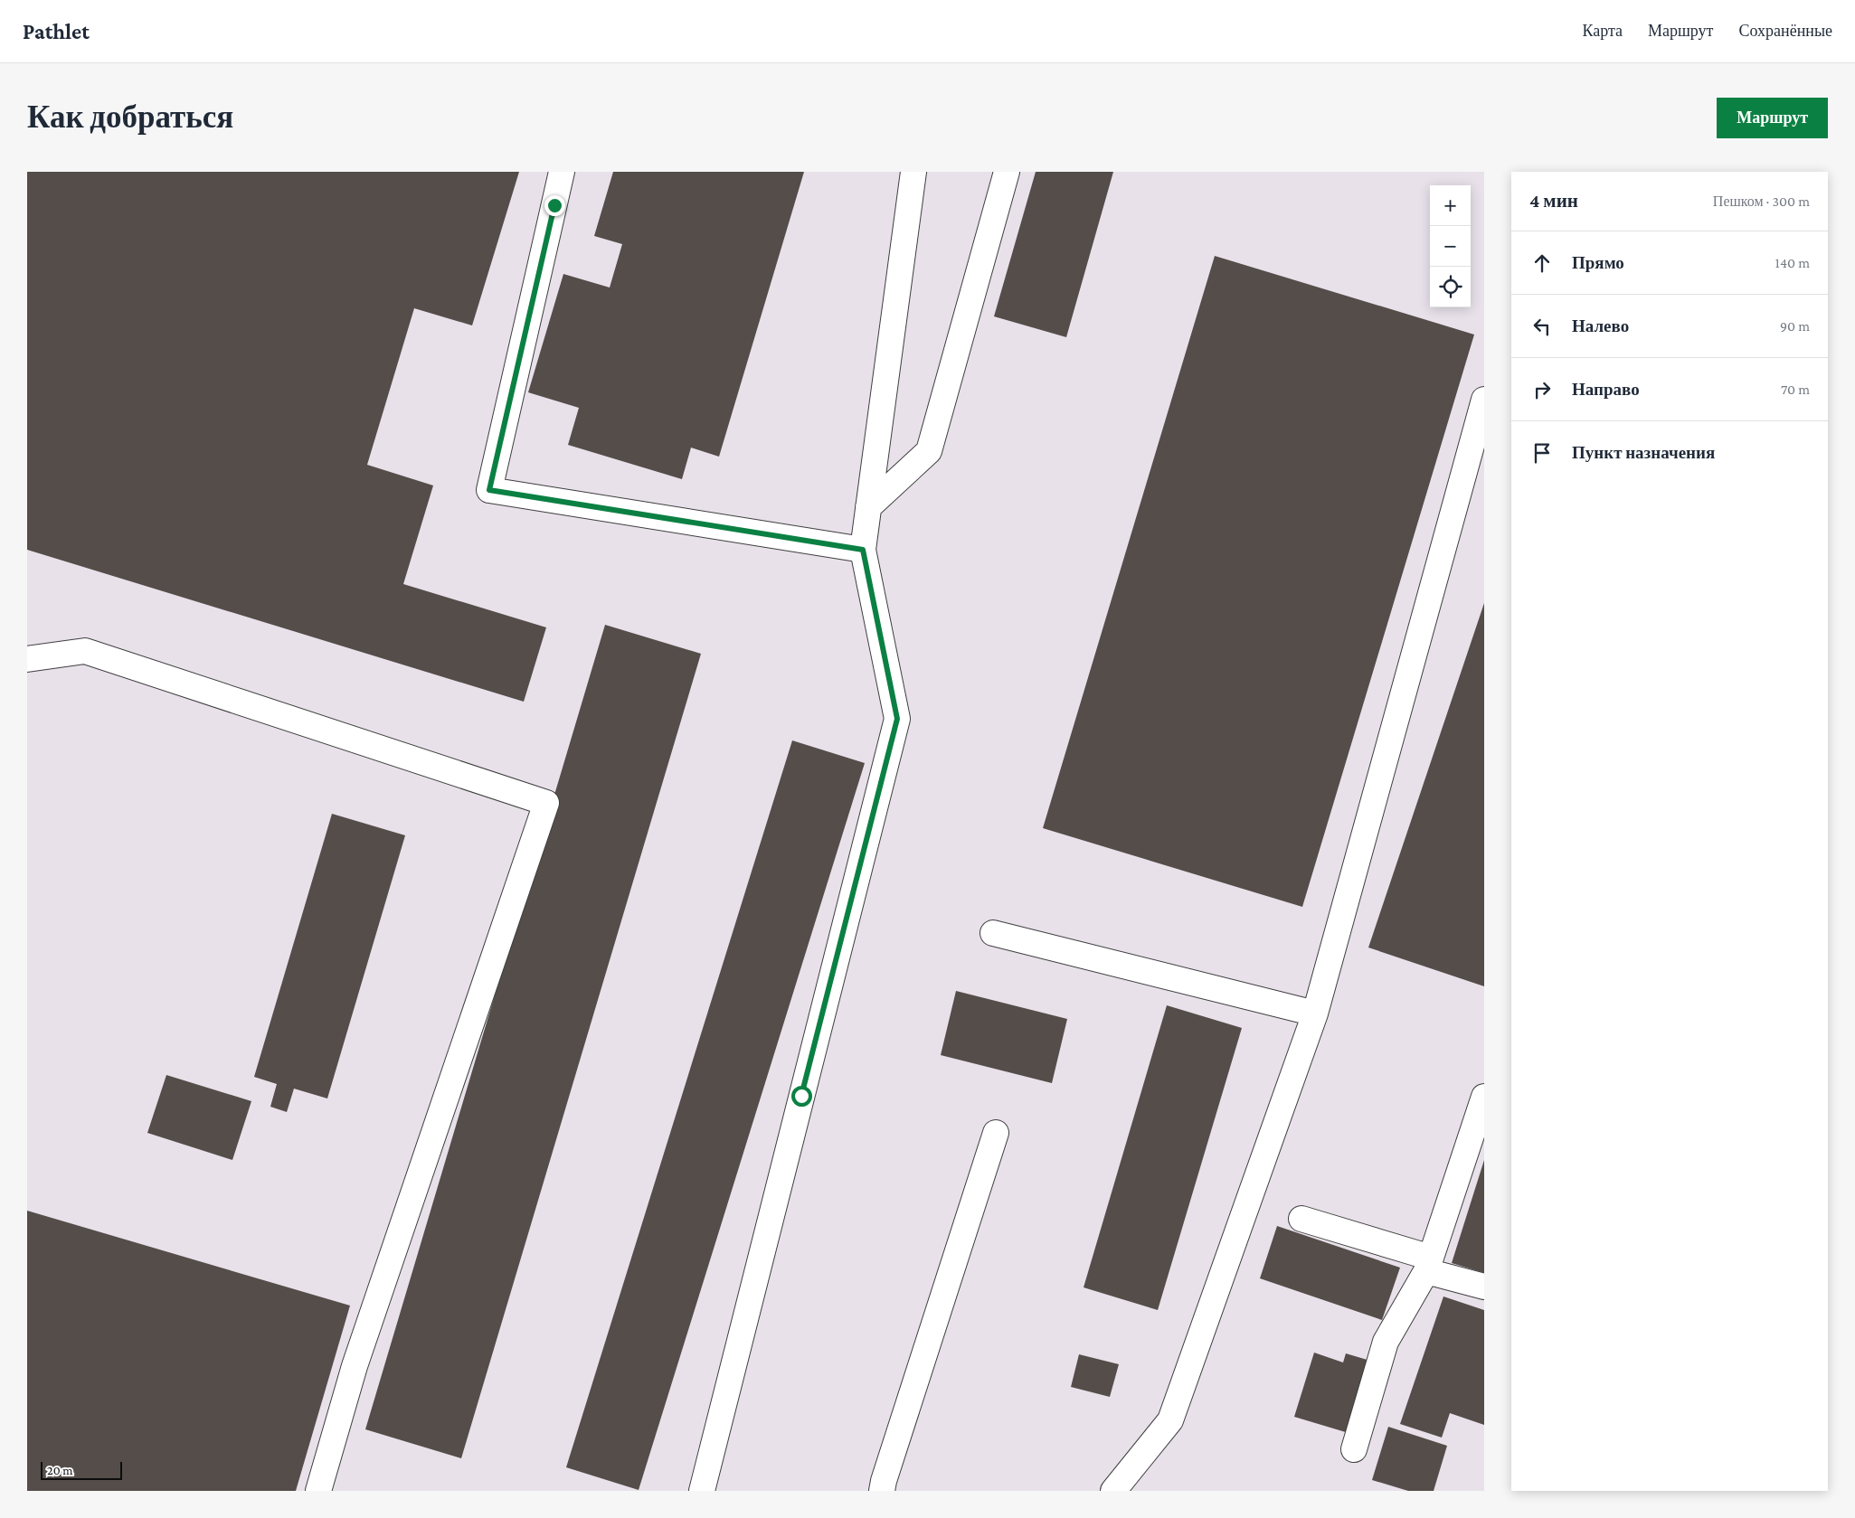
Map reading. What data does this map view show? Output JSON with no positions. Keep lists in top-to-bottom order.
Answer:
{
  "scale_bar": "20 m",
  "page": {
    "header": "Pathlet",
    "nav": ["Карта", "Маршрут", "Сохранённые"],
    "buttons": "Маршрут",
    "title": "Как добраться",
    "heading": ["4 мин", "Пешком · 300 m"],
    "map_buttons": ["+", "−"],
    "list": [
      ["Прямо", "140 m"],
      ["Налево", "90 m"],
      ["Направо", "70 m"],
      "Пункт назначения"
    ],
    "scale": "20 m"
  }
}
